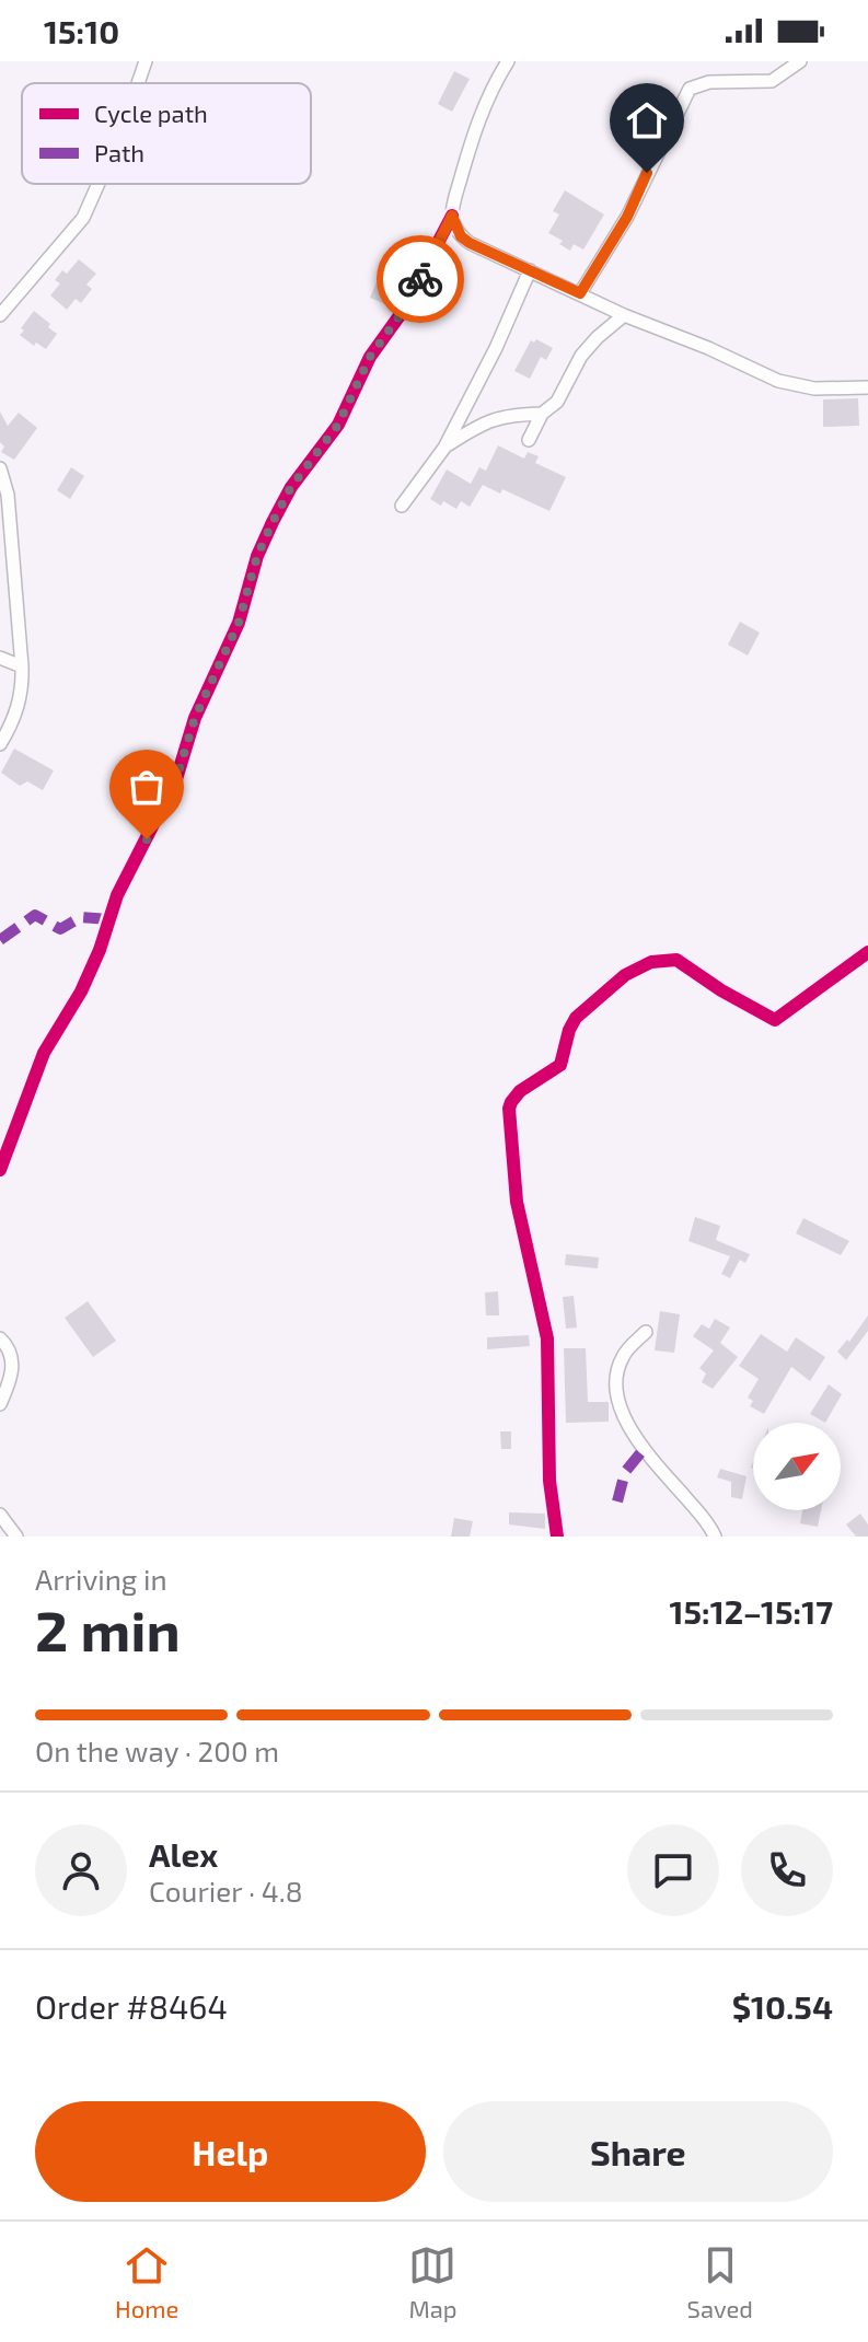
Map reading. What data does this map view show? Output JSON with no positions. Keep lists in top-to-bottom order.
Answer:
{
  "legend": ["Cycle path", "Path"],
  "north": "top right",
  "page": {
    "status": "15:10",
    "heading": ["2 min", "Arriving in", "15:12–15:17"],
    "panel": [
      "Alex",
      "Courier · 4.8",
      "Order #8464",
      "$10.54"
    ],
    "bar": "On the way · 200 m",
    "buttons": ["Help", "Share"],
    "tabs": ["Home", "Map", "Saved"]
  }
}
